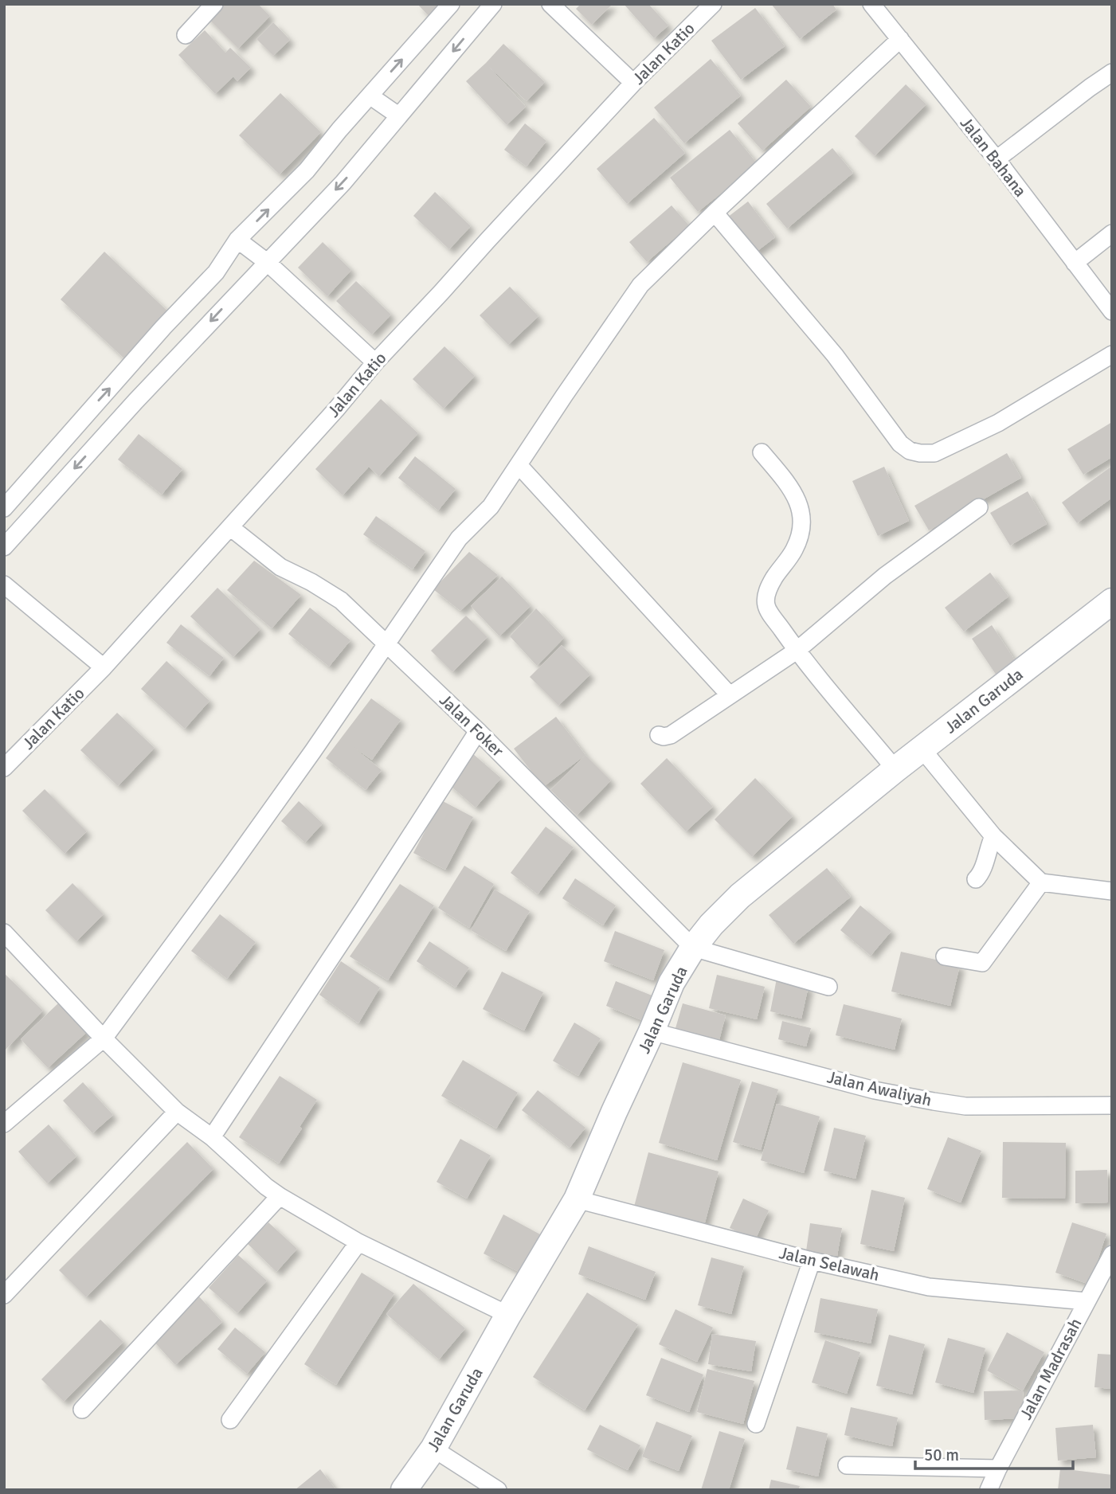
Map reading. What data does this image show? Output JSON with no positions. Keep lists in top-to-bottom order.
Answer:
{
  "streets": {
    "street": [
      "Jalan Katio",
      "Jalan Bahana",
      "Jalan Garuda",
      "Jalan Foker",
      "Jalan Awaliyah",
      "Jalan Selawah",
      "Jalan Madrasah"
    ]
  },
  "crossings": [
    ["Jalan Katio", "Jalan Foker"],
    ["Jalan Garuda", "Jalan Foker"],
    ["Jalan Garuda", "Jalan Awaliyah"],
    ["Jalan Garuda", "Jalan Selawah"],
    ["Jalan Selawah", "Jalan Madrasah"]
  ],
  "scale_bar": "50 m"
}
